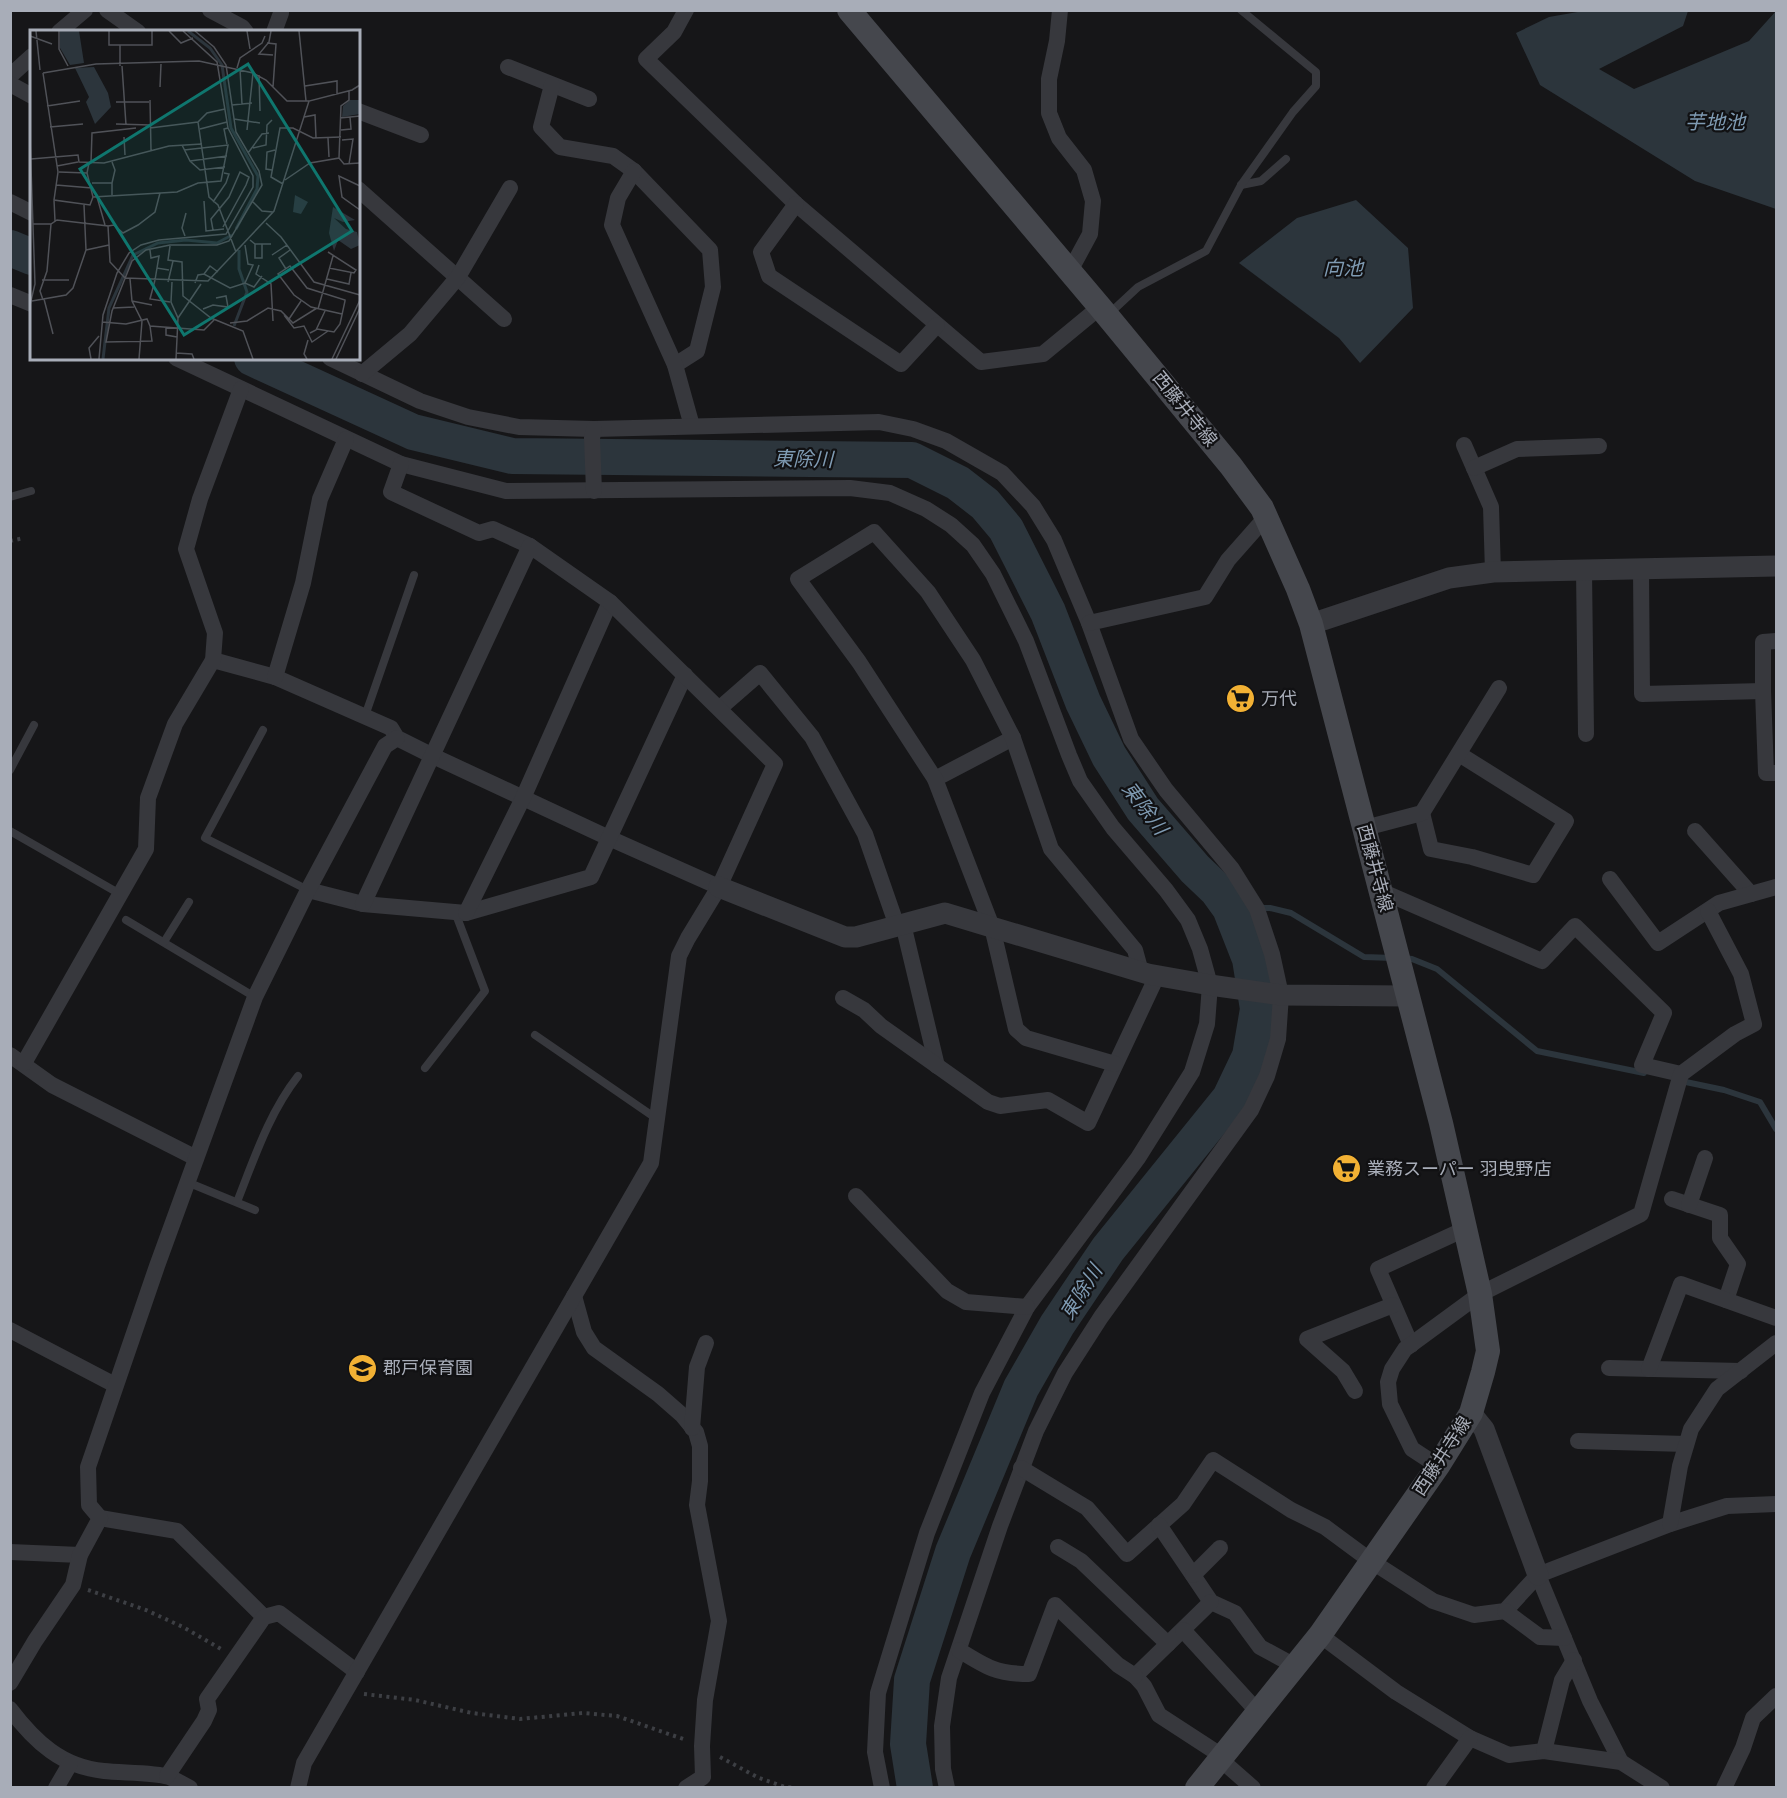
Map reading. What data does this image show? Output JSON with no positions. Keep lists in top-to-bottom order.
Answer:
{
  "streets": {
    "main road": ["西藤井寺線"]
  },
  "water": ["芋地池", "向池", "東除川"],
  "places": {
    "supermarket": ["万代", "業務スーパー 羽曳野店"],
    "school or university": ["郡戸保育園"]
  }
}
